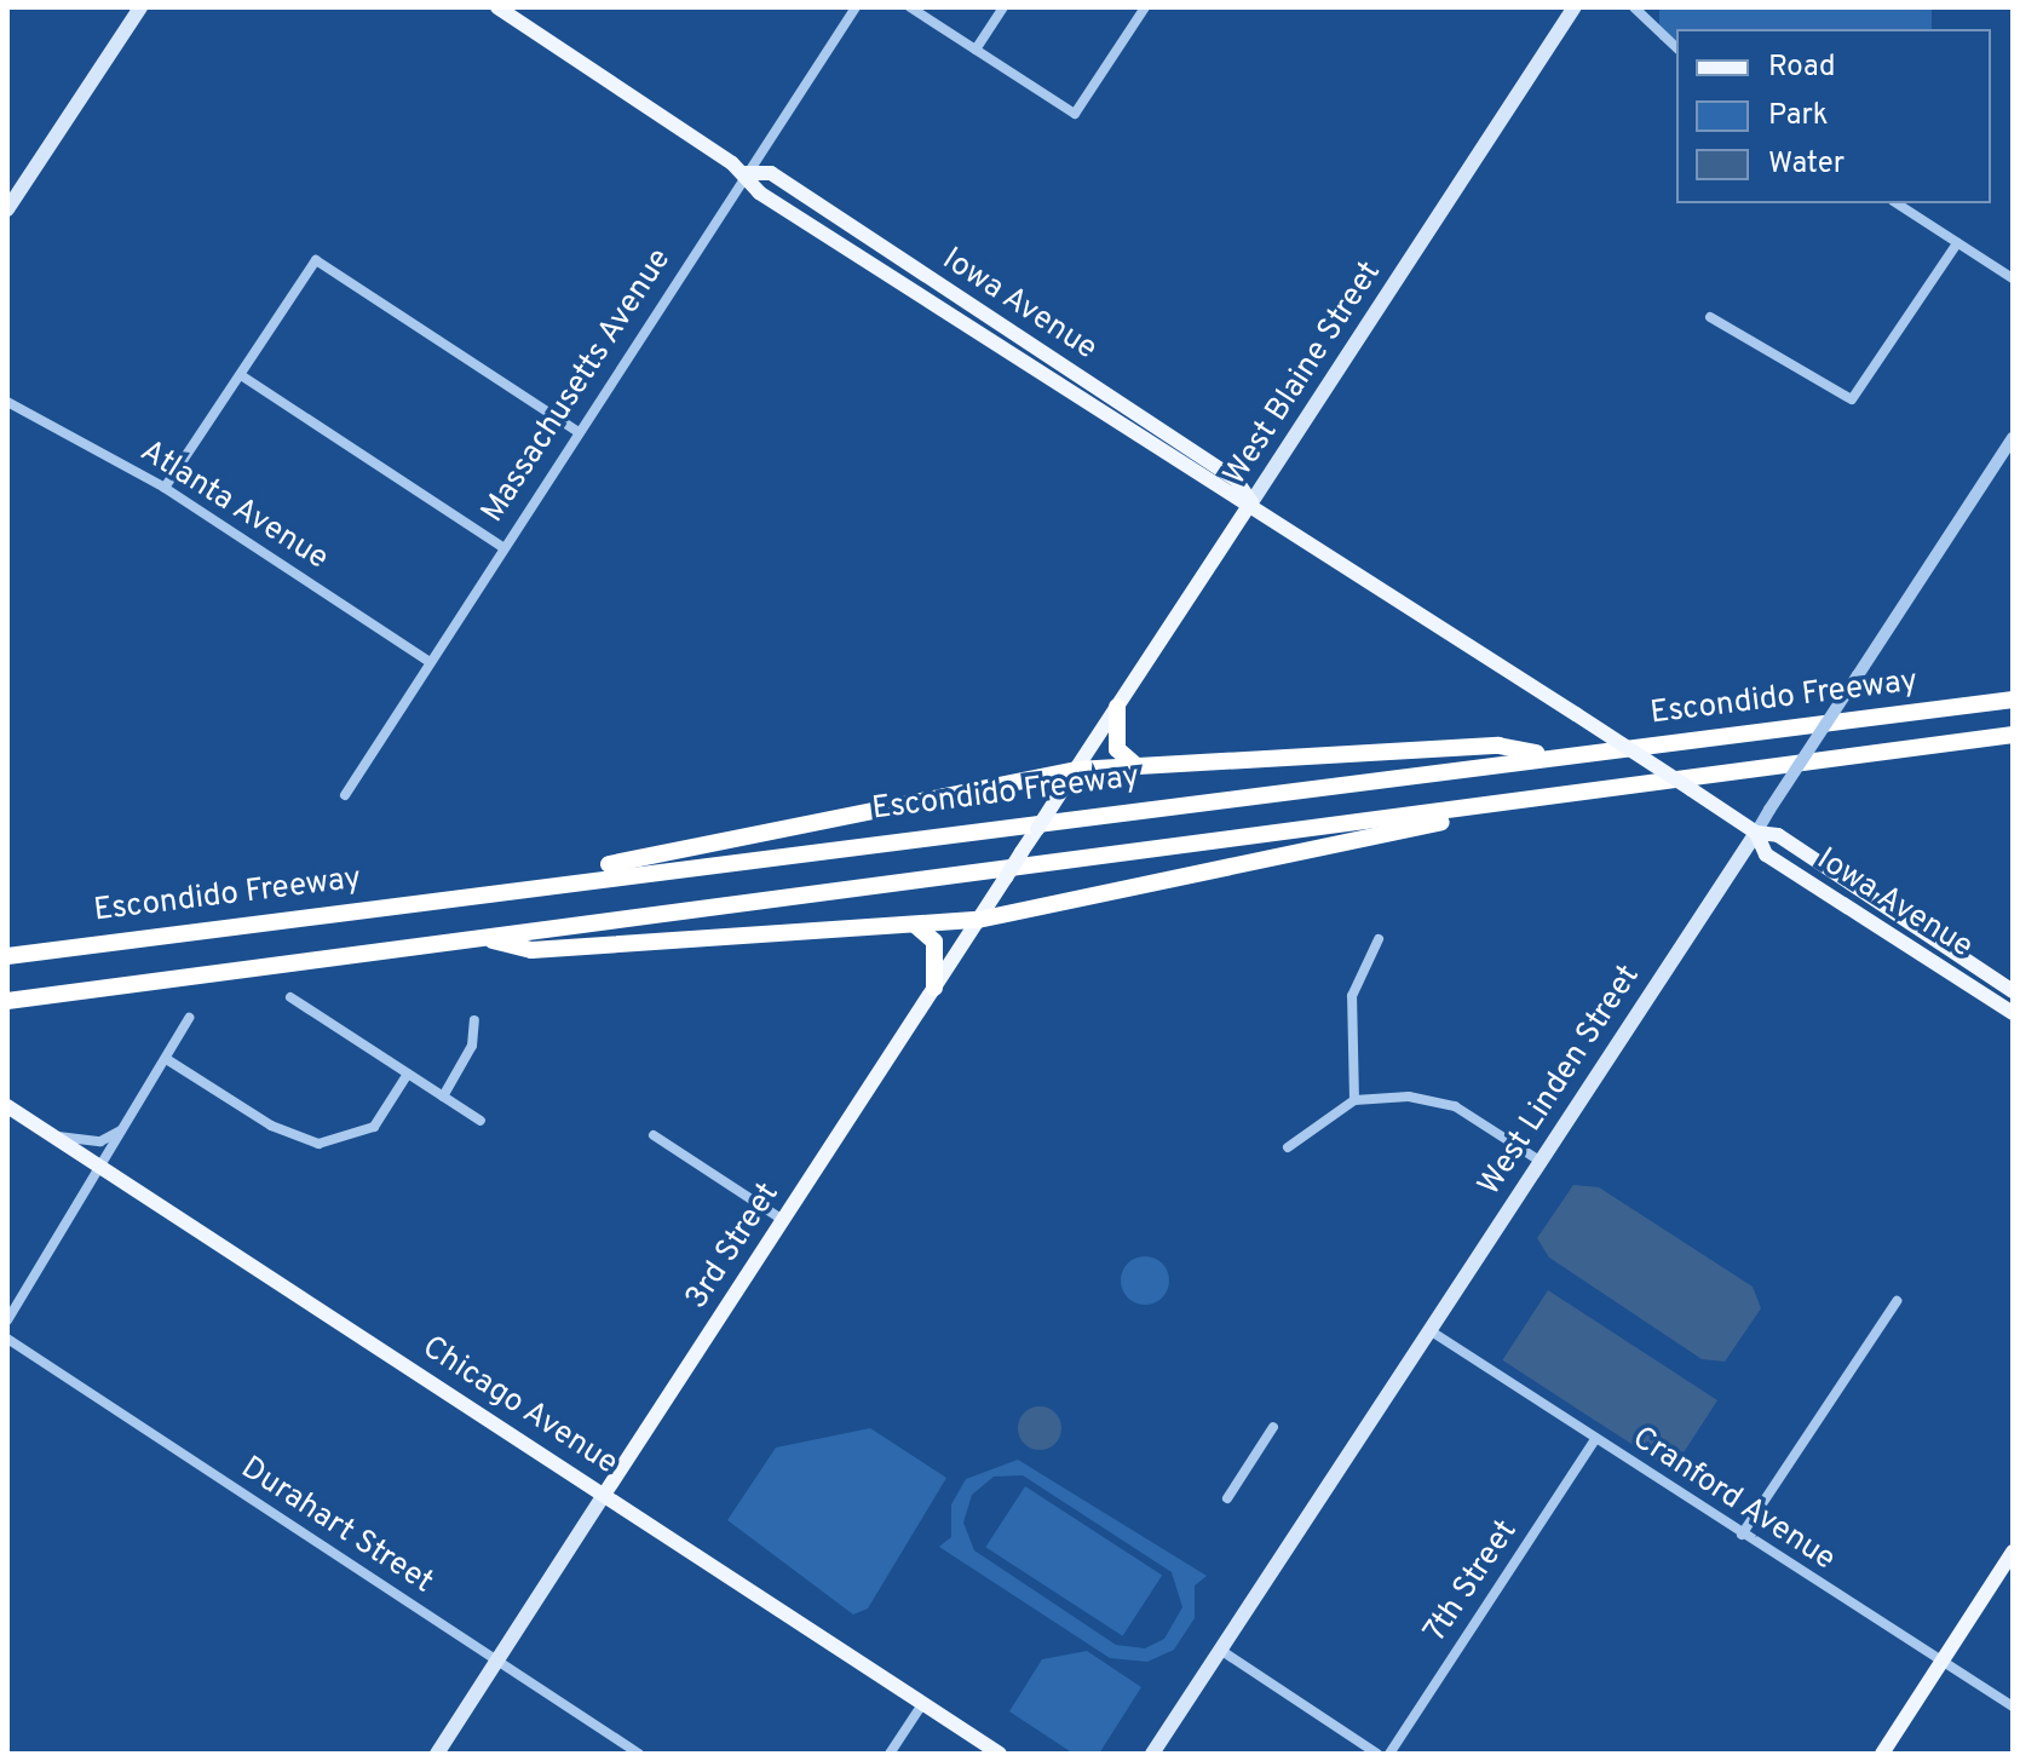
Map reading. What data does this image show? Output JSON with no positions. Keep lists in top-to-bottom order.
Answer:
{
  "streets": {
    "highway": ["Escondido Freeway"],
    "main road": [
      "Iowa Avenue",
      "West Blaine Street",
      "West Linden Street",
      "3rd Street",
      "Chicago Avenue"
    ],
    "street": [
      "Massachusetts Avenue",
      "Atlanta Avenue",
      "Cranford Avenue",
      "Durahart Street",
      "7th Street"
    ]
  },
  "crossings": [
    ["Iowa Avenue", "West Blaine Street"],
    ["Iowa Avenue", "Massachusetts Avenue"],
    ["Iowa Avenue", "West Linden Street"],
    ["West Blaine Street", "3rd Street"],
    ["Massachusetts Avenue", "Atlanta Avenue"],
    ["West Linden Street", "Cranford Avenue"],
    ["3rd Street", "Chicago Avenue"],
    ["3rd Street", "Durahart Street"],
    ["Cranford Avenue", "7th Street"]
  ],
  "legend": ["Road", "Park", "Water"]
}
